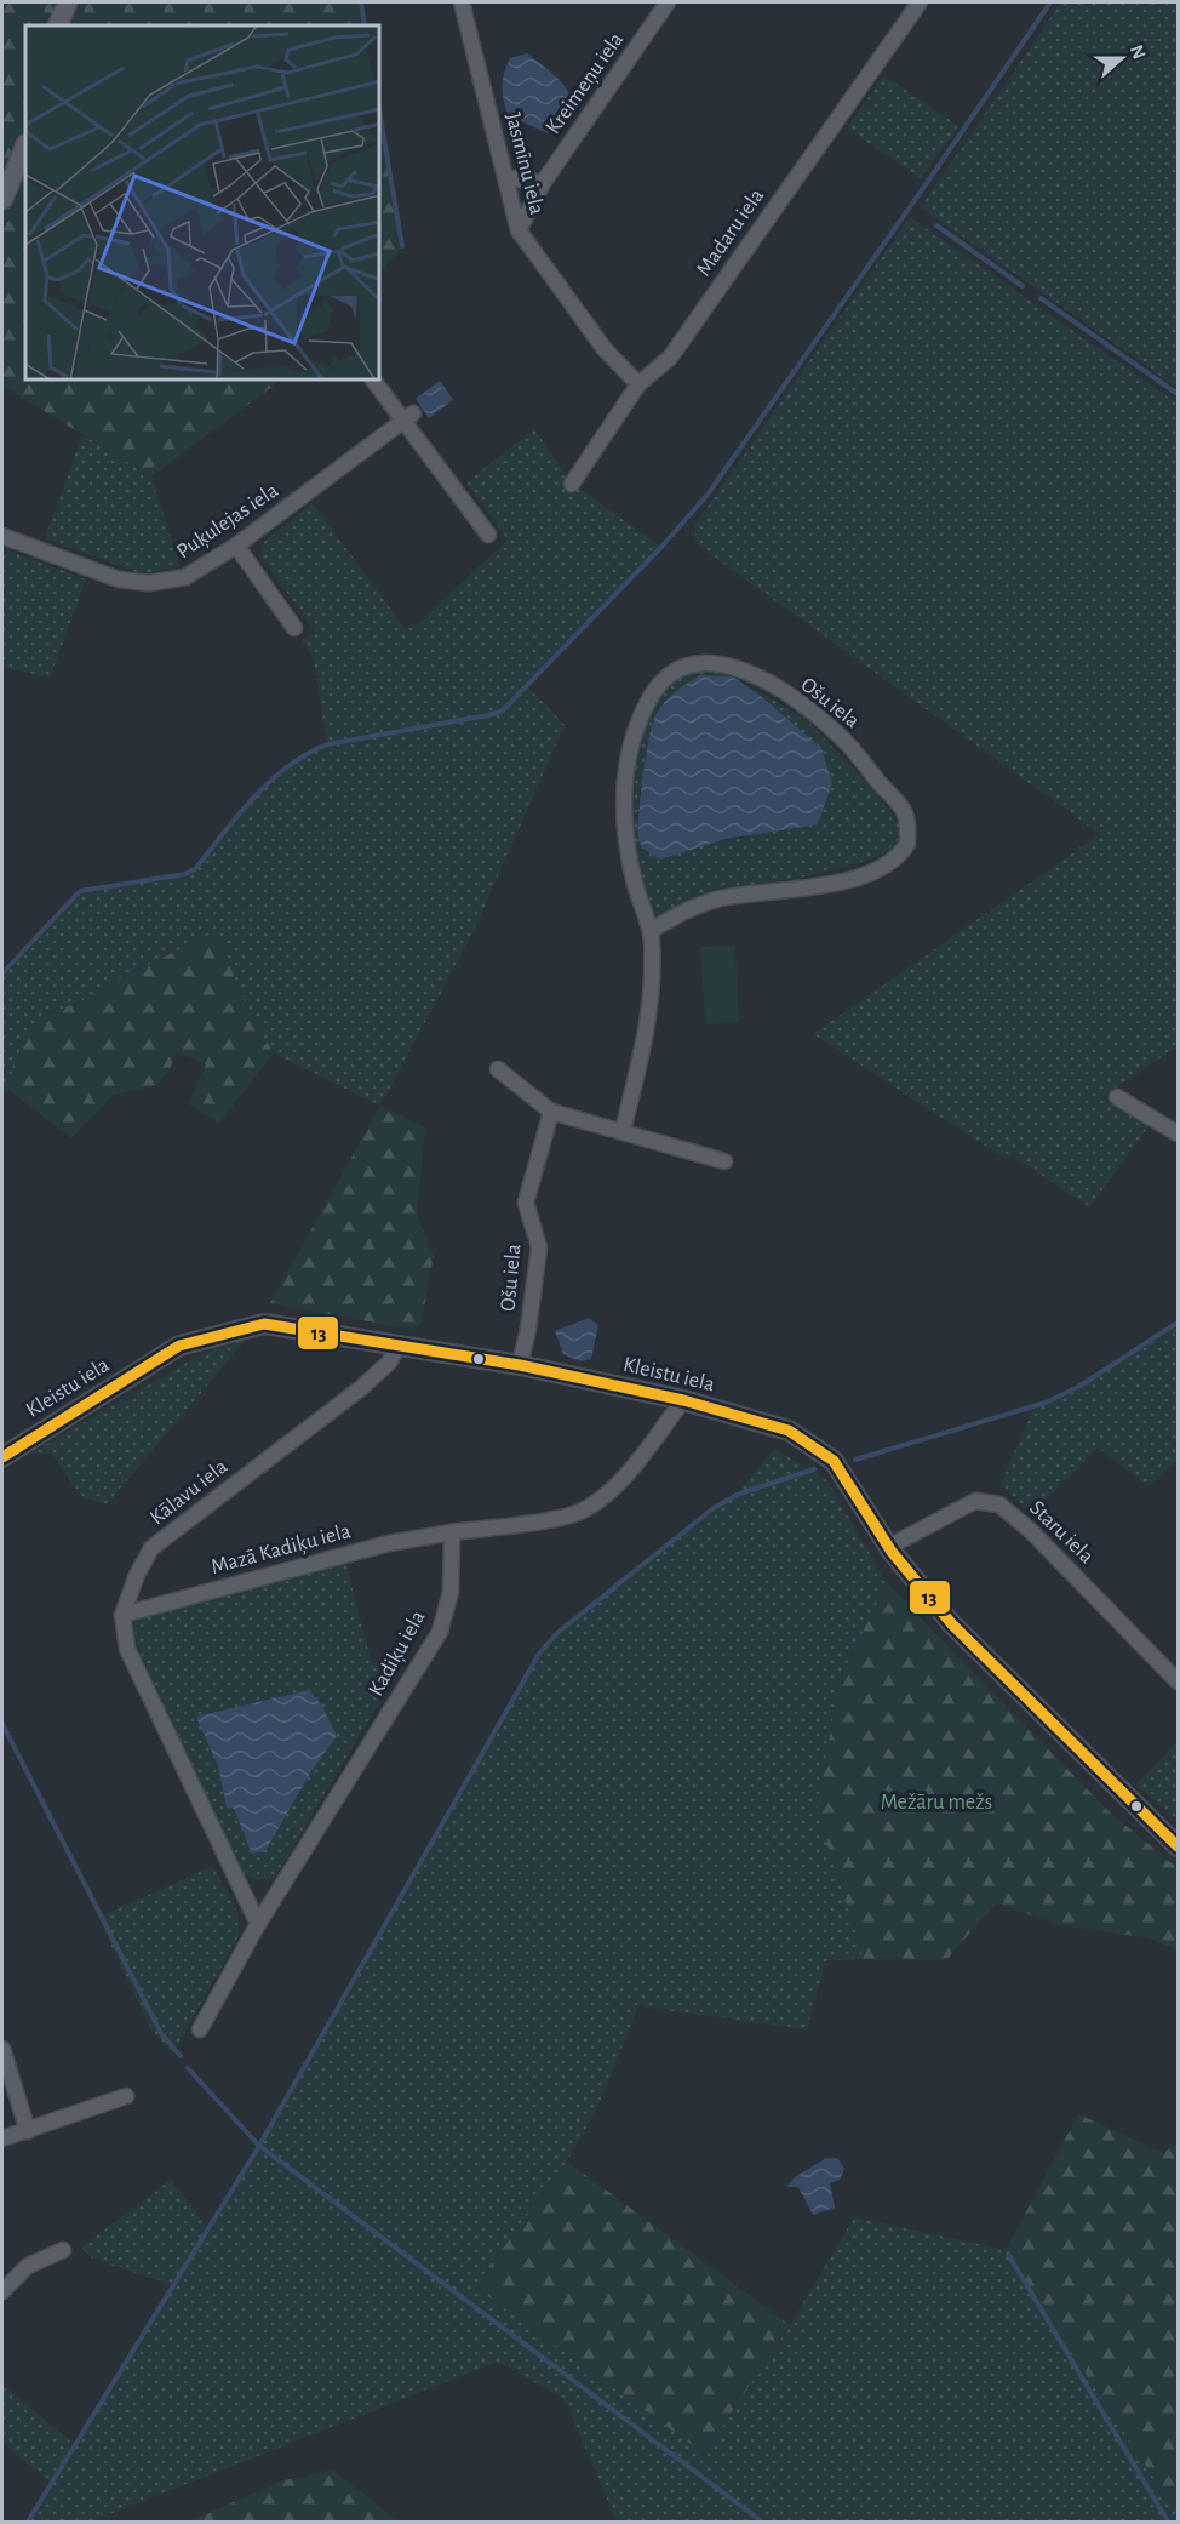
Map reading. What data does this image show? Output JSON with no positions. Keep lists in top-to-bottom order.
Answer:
{
  "streets": {
    "street": [
      "Kreimeņu iela",
      "Jasmīnu iela",
      "Madaru iela",
      "Puķulejas iela",
      "Ošu iela",
      "Kleistu iela",
      "Kālavu iela",
      "Staru iela",
      "Mazā Kadiķu iela",
      "Kadiķu iela"
    ]
  },
  "crossings": [
    ["Kreimeņu iela", "Jasmīnu iela"],
    ["Jasmīnu iela", "Madaru iela"],
    ["Ošu iela", "Kleistu iela"],
    ["Kleistu iela", "Kālavu iela"],
    ["Kleistu iela", "Staru iela"],
    ["Kālavu iela", "Mazā Kadiķu iela"],
    ["Kālavu iela", "Kadiķu iela"],
    ["Mazā Kadiķu iela", "Kadiķu iela"]
  ],
  "parks": ["Mežāru mežs"],
  "lines": ["transit line 13"],
  "north": "right"
}
